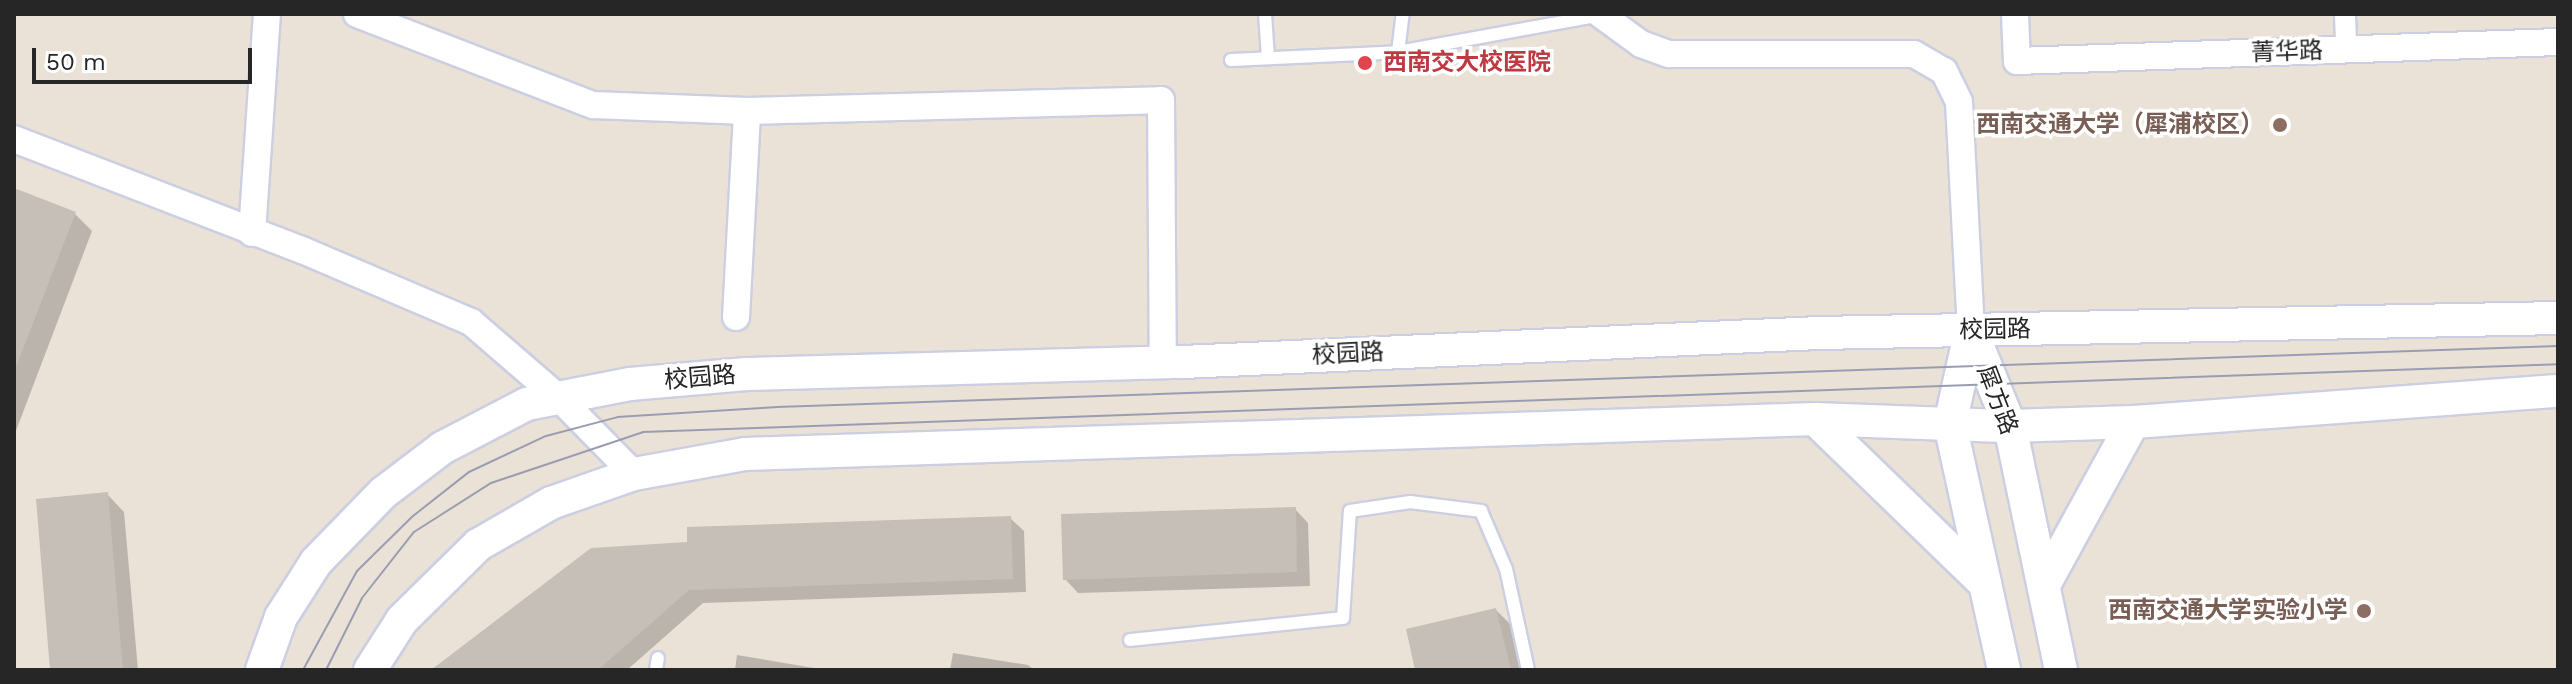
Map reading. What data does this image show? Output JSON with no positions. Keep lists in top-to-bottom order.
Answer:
{
  "streets": {
    "street": ["菁华路", "校园路", "犀方路"]
  },
  "crossings": [
    ["校园路", "犀方路"]
  ],
  "places": ["西南交大校医院", "西南交通大学（犀浦校区）", "西南交通大学实验小学"],
  "scale_bar": "50 m"
}
